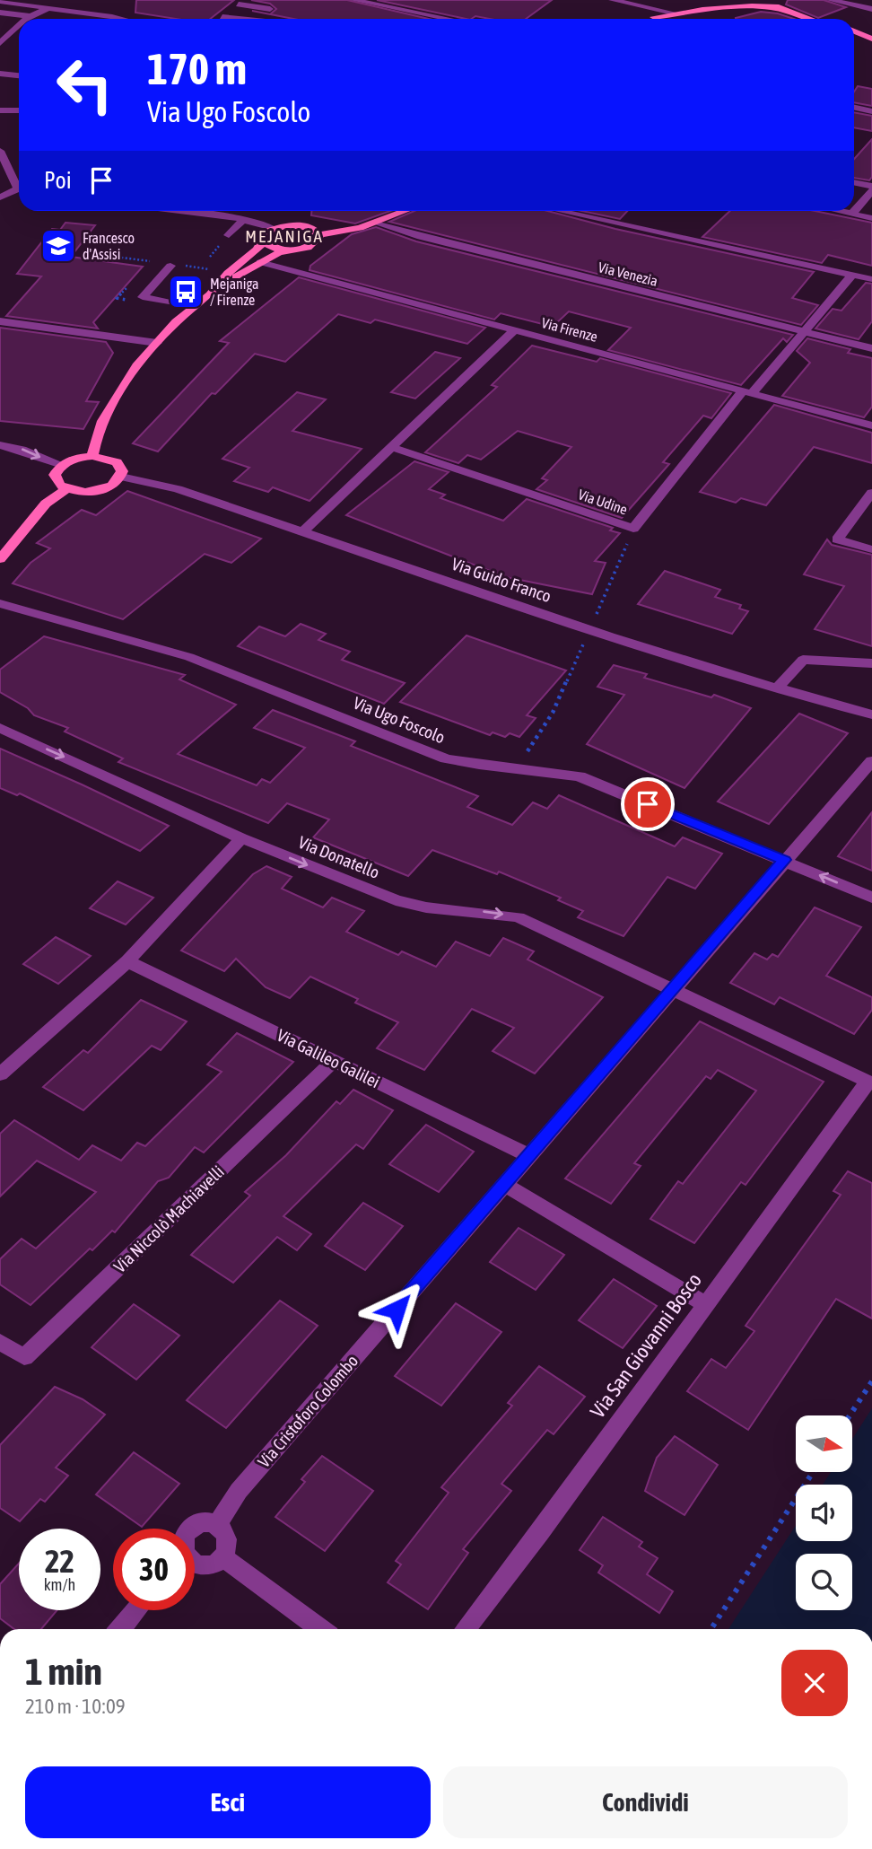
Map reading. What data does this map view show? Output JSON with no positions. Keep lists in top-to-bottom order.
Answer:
{
  "streets": {
    "street": [
      "Via Venezia",
      "Via Firenze",
      "Via Udine",
      "Via Guido Franco",
      "Via Ugo Foscolo",
      "Via Donatello",
      "Via Galileo Galilei",
      "Via Niccolò Machiavelli",
      "Via San Giovanni Bosco",
      "Via Cristoforo Colombo"
    ]
  },
  "crossings": [
    ["Via Venezia", "Via Udine"],
    ["Via Firenze", "Via Udine"],
    ["Via Ugo Foscolo", "Via Cristoforo Colombo"],
    ["Via Donatello", "Via San Giovanni Bosco"],
    ["Via Donatello", "Via Cristoforo Colombo"],
    ["Via Galileo Galilei", "Via Niccolò Machiavelli"],
    ["Via Galileo Galilei", "Via Cristoforo Colombo"]
  ],
  "one_way": ["Via Donatello"],
  "districts": ["MEJANIGA"],
  "places": {
    "school or university": ["Francesco d'Assisi"],
    "bus stop": ["Mejaniga / Firenze"]
  },
  "north": "right",
  "page": {
    "turn": ["170 m", "Via Ugo Foscolo"],
    "then": "Poi",
    "speed": "22 km/h",
    "limit": "30",
    "heading": ["1 min", "210 m · 10:09"],
    "buttons": ["Esci", "Condividi"]
  }
}
